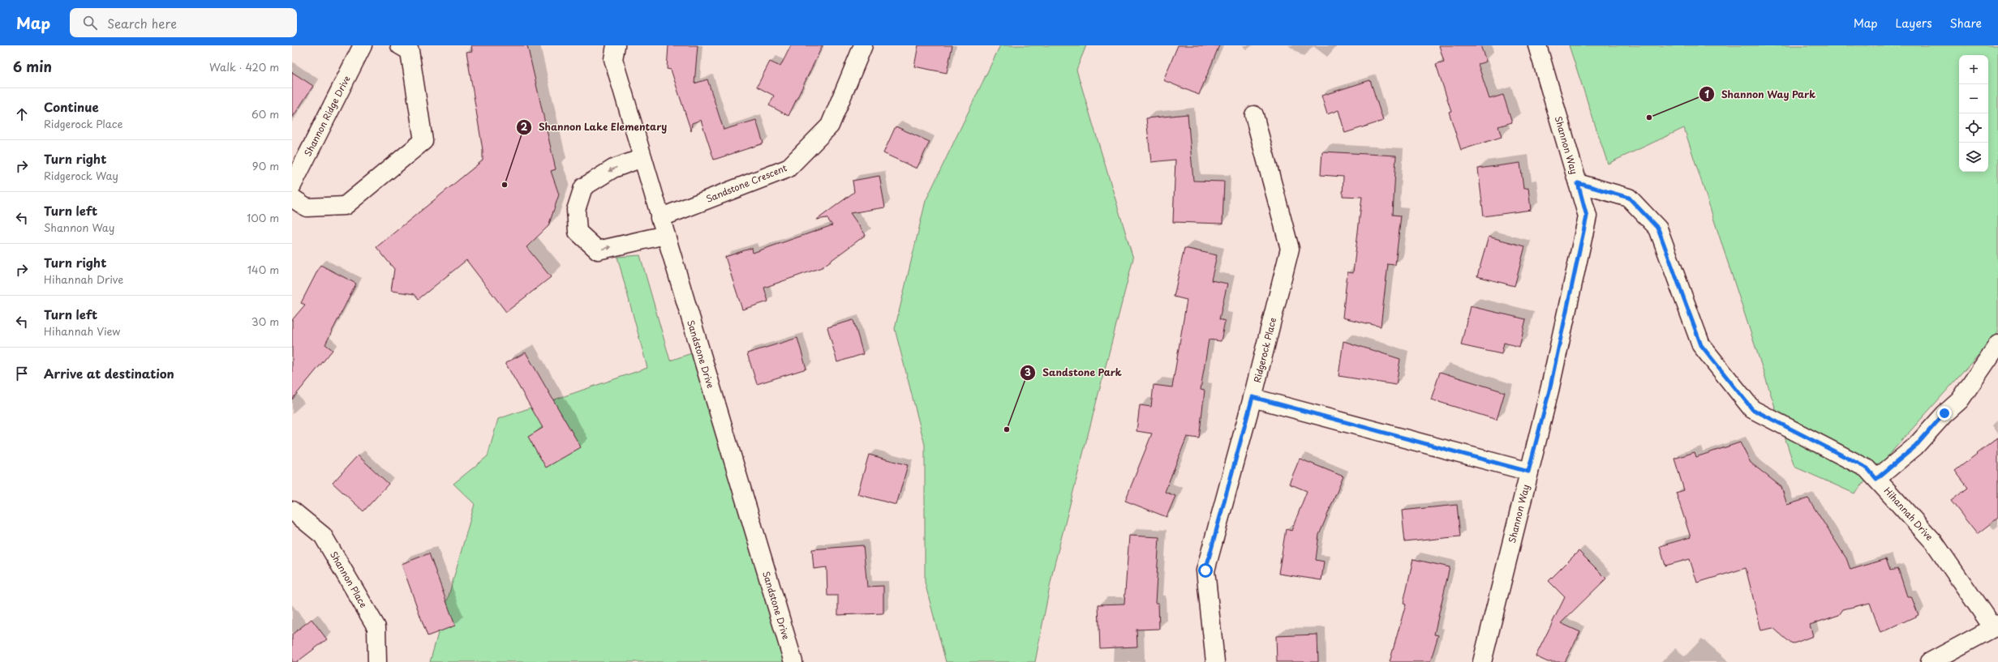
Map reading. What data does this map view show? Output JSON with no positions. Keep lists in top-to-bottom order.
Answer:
{
  "streets": {
    "street": [
      "Shannon Ridge Drive",
      "Shannon Way",
      "Sandstone Crescent",
      "Ridgerock Place",
      "Sandstone Drive",
      "Hihannah Drive",
      "Shannon Place"
    ]
  },
  "crossings": [
    ["Shannon Way", "Hihannah Drive"],
    ["Sandstone Crescent", "Sandstone Drive"]
  ],
  "places": ["Shannon Way Park", "Shannon Lake Elementary", "Sandstone Park"],
  "page": {
    "header": "Map",
    "search": "Search here",
    "nav": ["Map", "Layers", "Share"],
    "heading": ["6 min", "Walk · 420 m"],
    "map_buttons": ["+", "−"],
    "list": [
      ["Continue", "Ridgerock Place", "60 m"],
      ["Turn right", "Ridgerock Way", "90 m"],
      ["Turn left", "Shannon Way", "100 m"],
      ["Turn right", "Hihannah Drive", "140 m"],
      ["Turn left", "Hihannah View", "30 m"],
      "Arrive at destination"
    ]
  }
}
